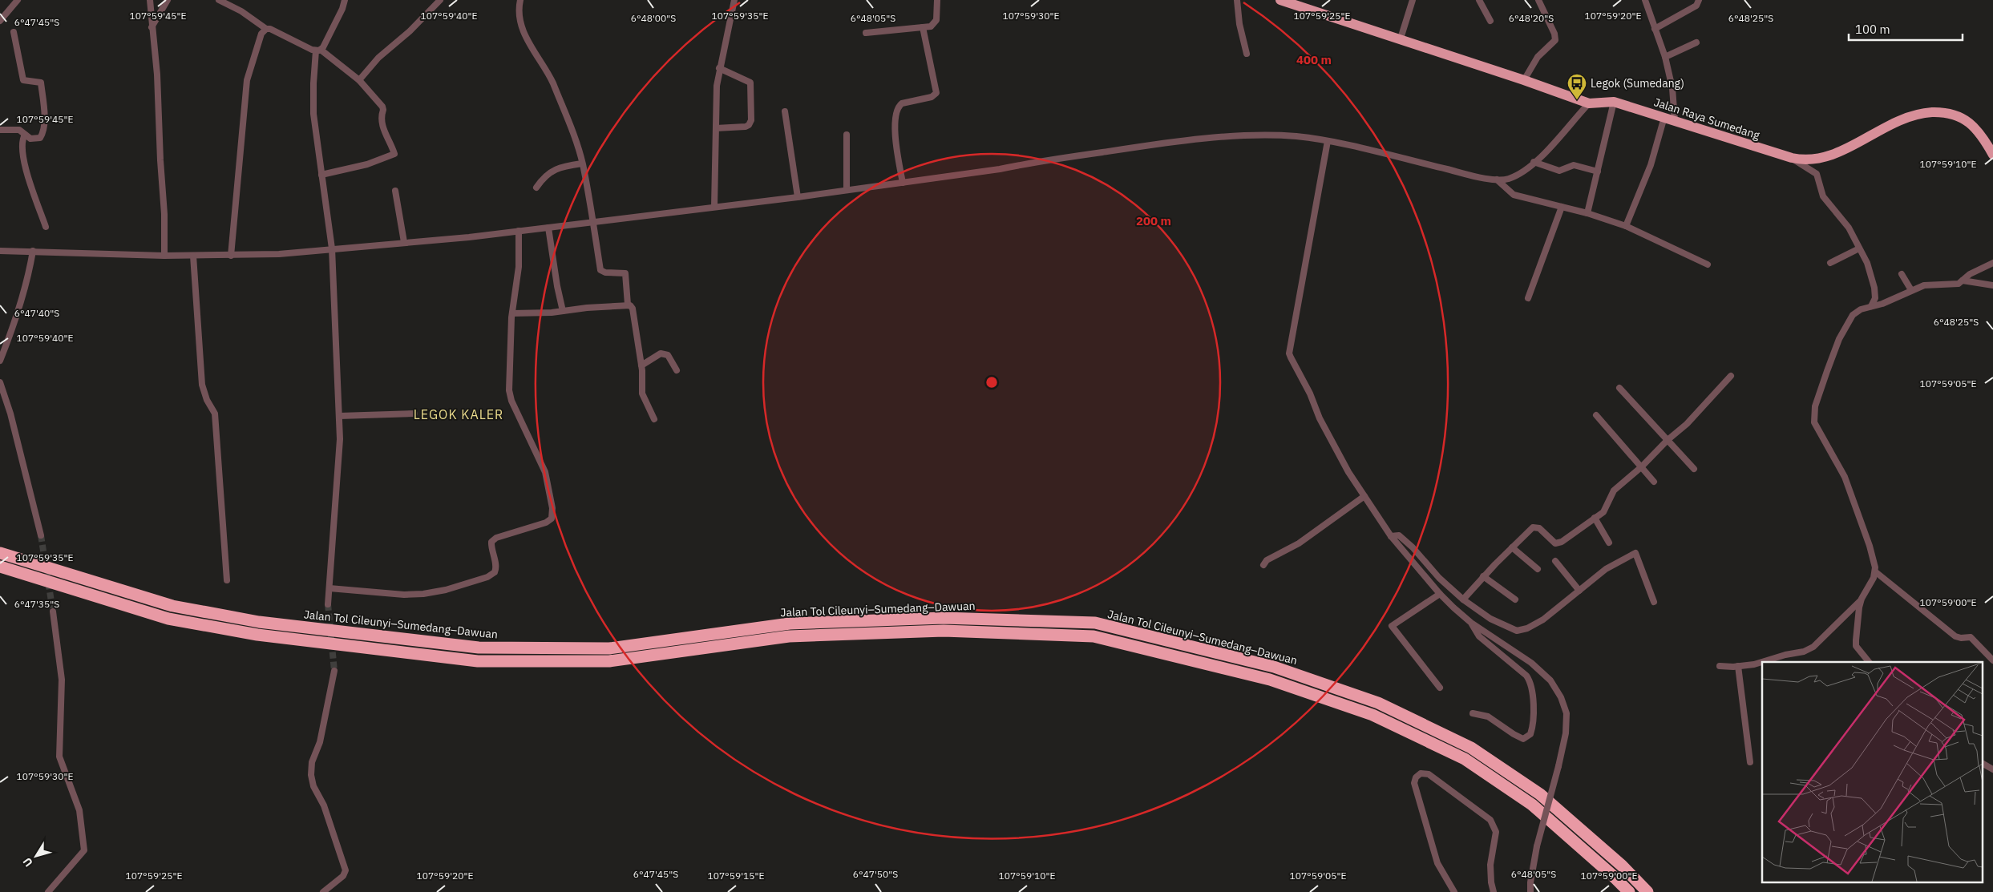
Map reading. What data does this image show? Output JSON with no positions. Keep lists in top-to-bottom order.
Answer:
{
  "streets": {
    "highway": ["Jalan Raya Sumedang", "Jalan Tol Cileunyi–Sumedang–Dawuan"]
  },
  "districts": ["LEGOK KALER"],
  "places": {
    "bus stop": ["Legok (Sumedang)"]
  },
  "scale_bar": "100 m",
  "north": "bottom left",
  "coordinates": [
    "107°59'35\"E",
    "107°59'45\"E",
    "107°59'40\"E",
    "107°59'30\"E",
    "107°59'25\"E",
    "107°59'20\"E",
    "6°48'00\"S",
    "6°48'05\"S",
    "6°48'20\"S",
    "6°48'25\"S",
    "6°47'45\"S",
    "107°59'10\"E",
    "6°47'40\"S",
    "107°59'05\"E",
    "107°59'00\"E",
    "6°47'35\"S",
    "6°47'50\"S",
    "107°59'15\"E"
  ],
  "rings": ["400 m", "200 m"]
}
